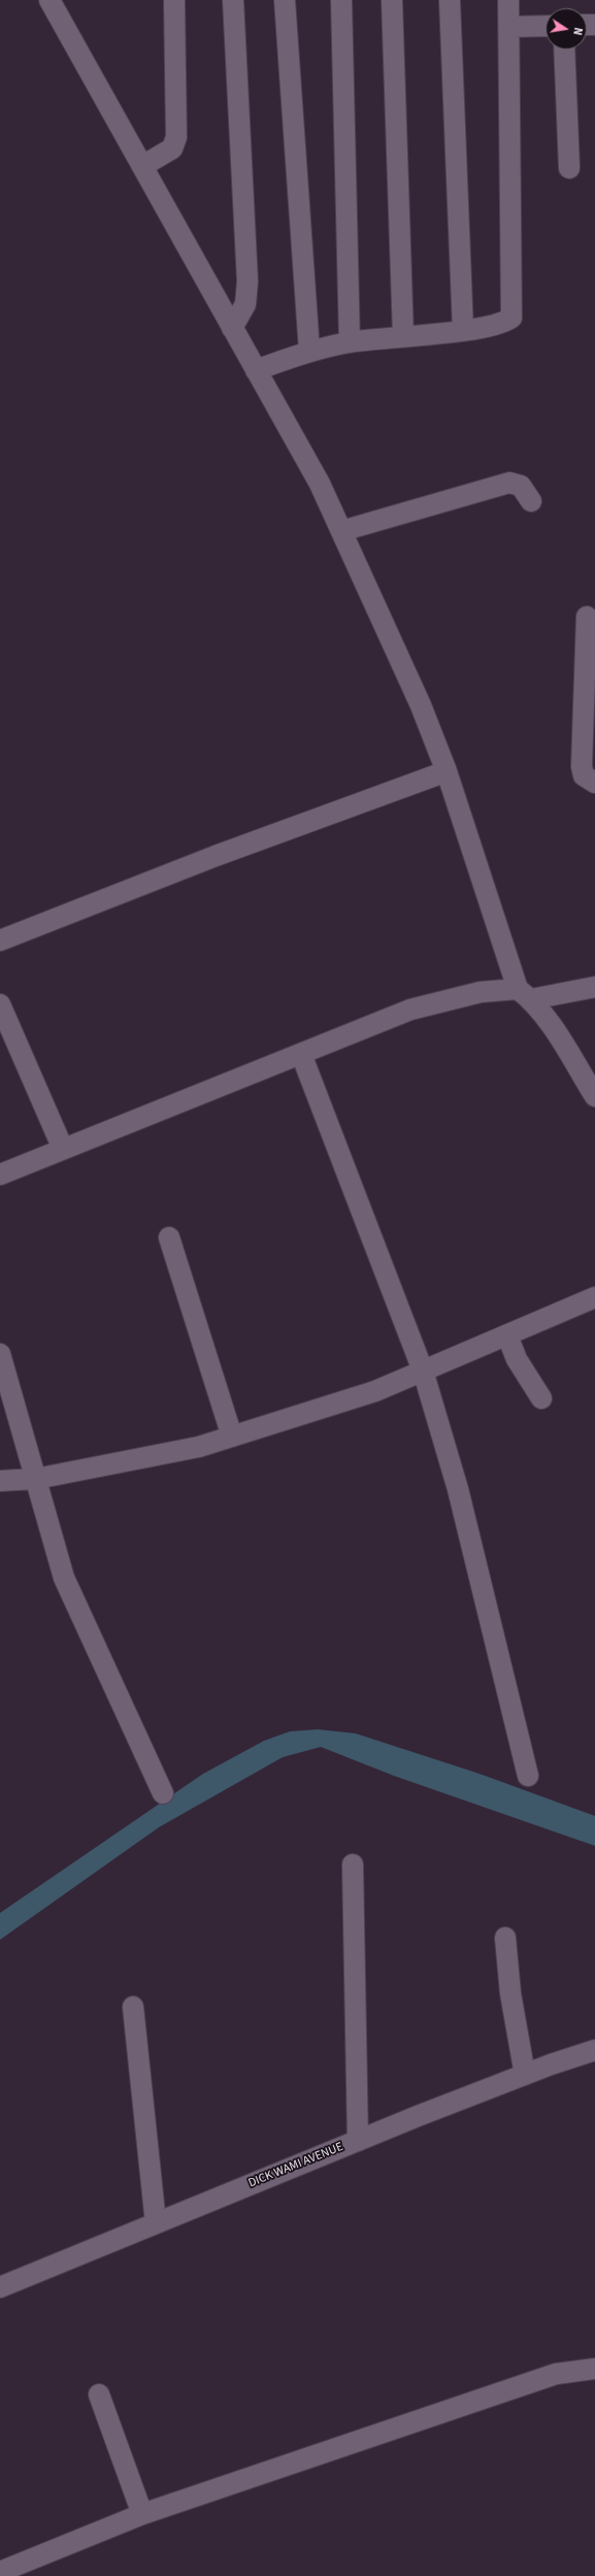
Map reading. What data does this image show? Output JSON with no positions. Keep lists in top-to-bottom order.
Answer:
{
  "streets": {
    "street": ["DICK WAMI AVENUE"]
  },
  "north": "right"
}
